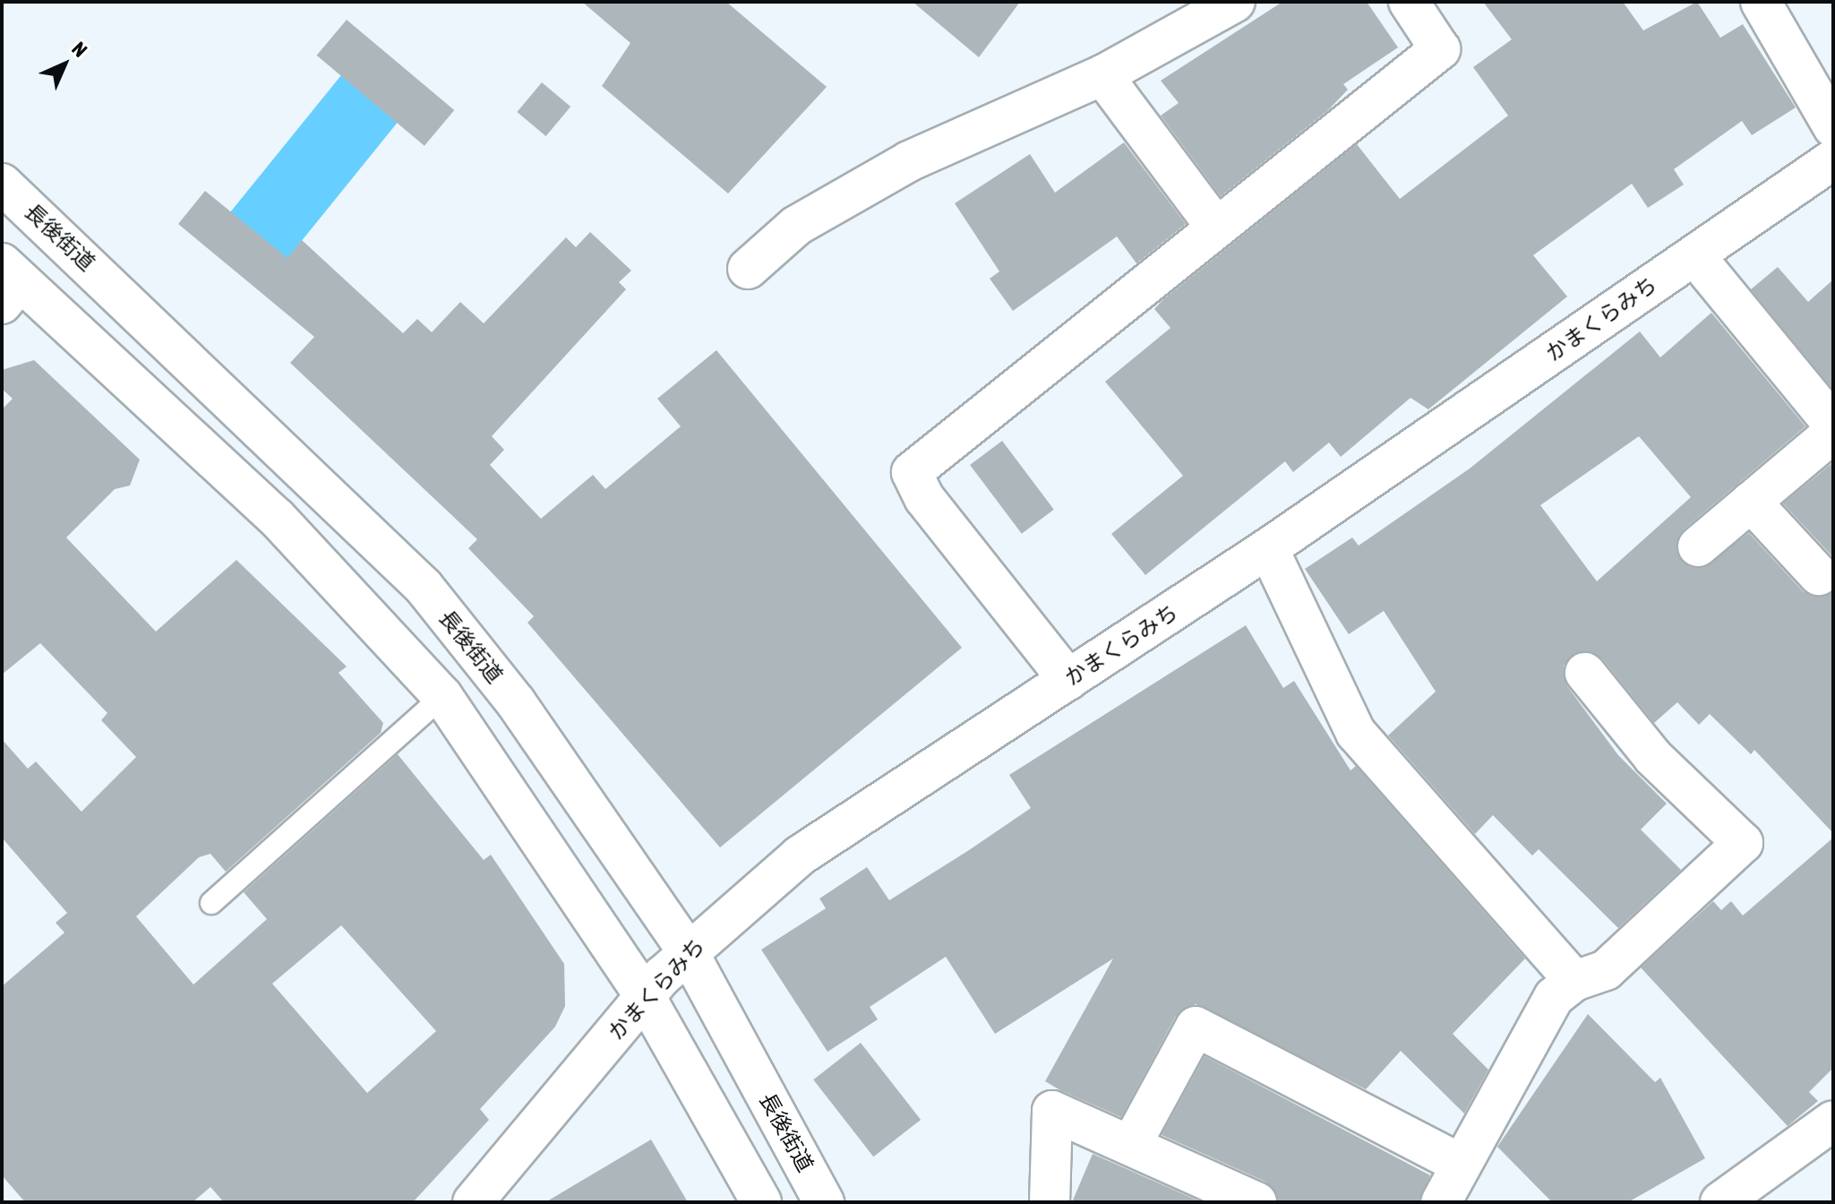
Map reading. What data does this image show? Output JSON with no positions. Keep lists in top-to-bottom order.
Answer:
{
  "streets": {
    "street": ["長後街道", "かまくらみち"]
  },
  "crossings": [
    ["長後街道", "かまくらみち"]
  ],
  "north": "top right"
}
